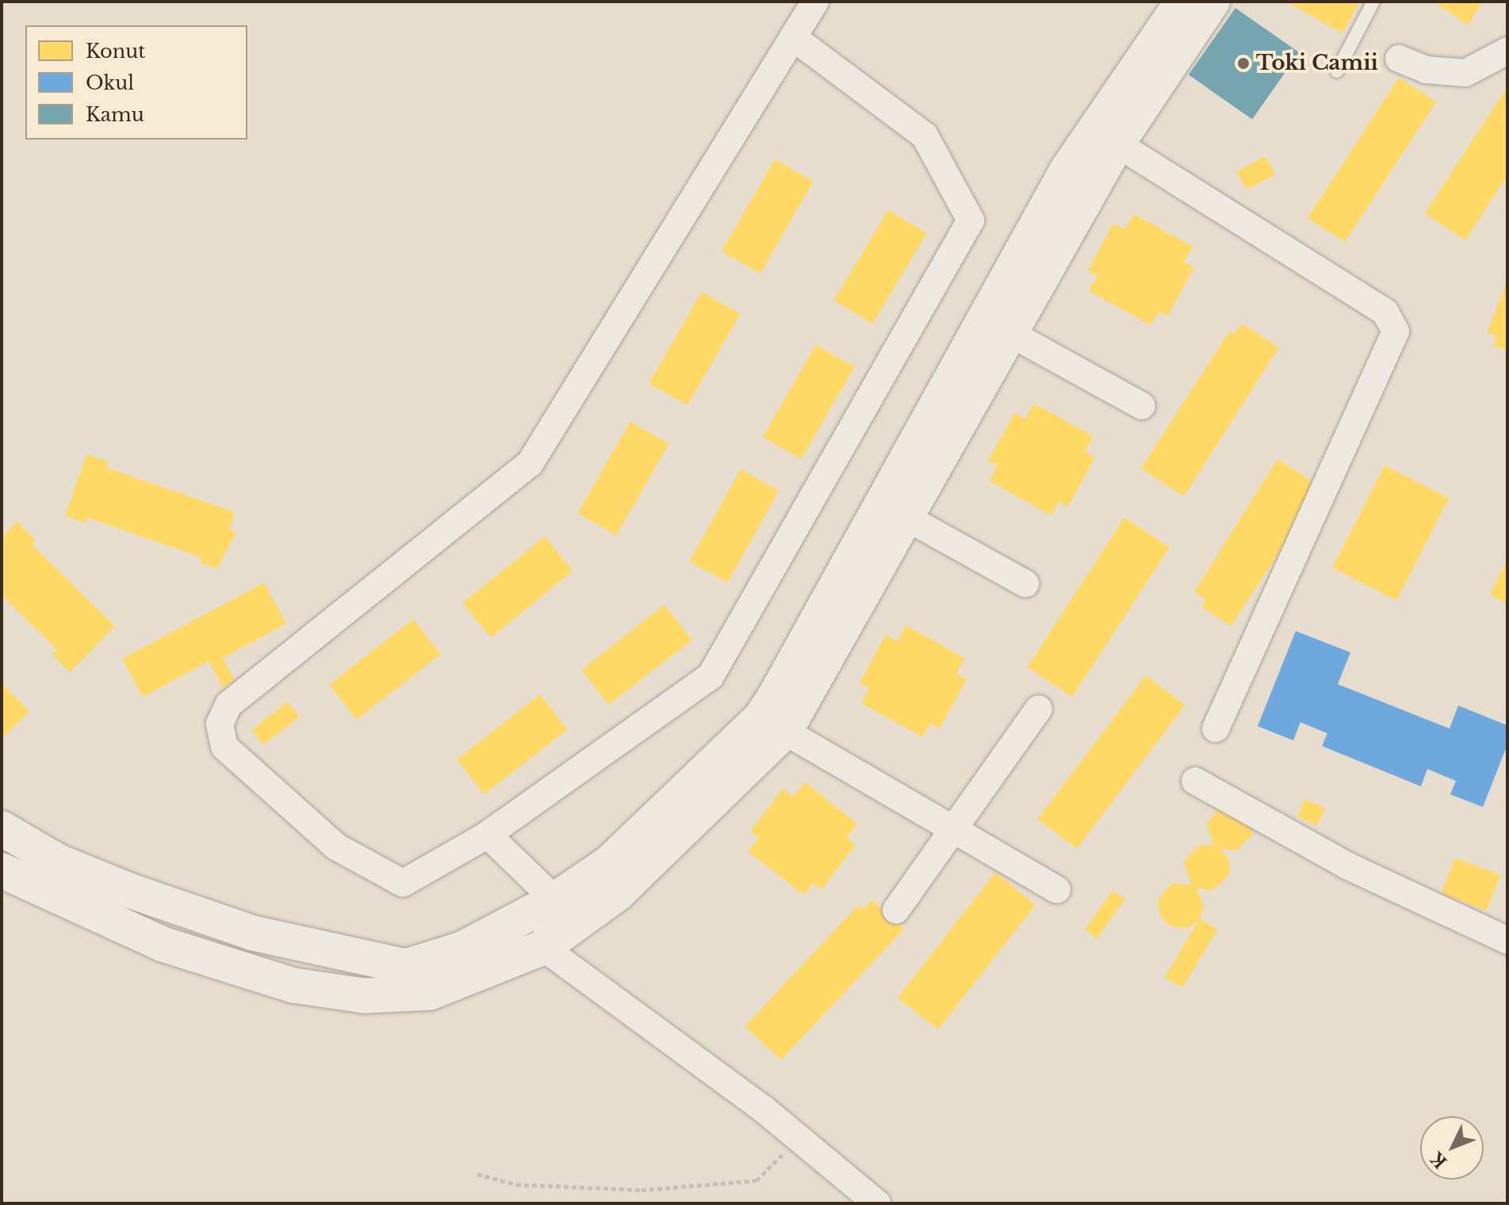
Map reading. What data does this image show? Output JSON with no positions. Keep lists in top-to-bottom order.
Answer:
{
  "places": ["Toki Camii"],
  "legend": ["Konut", "Okul", "Kamu"],
  "north": "bottom left"
}
